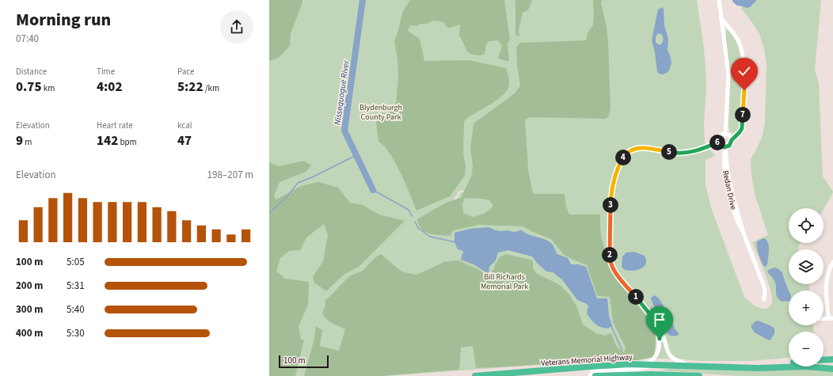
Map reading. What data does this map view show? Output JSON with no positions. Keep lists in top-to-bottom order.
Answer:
{
  "streets": {
    "highway": ["Veterans Memorial Highway"],
    "street": ["Redan Drive"]
  },
  "water": ["Nissequogue River"],
  "parks": ["Blydenburgh County Park", "Bill Richards Memorial Park"],
  "scale_bar": "100 m",
  "page": {
    "heading": ["Morning run", "07:40"],
    "stats": [
      ["Distance", "0.75 km"],
      ["Time", "4:02"],
      ["Pace", "5:22 /km"],
      ["Elevation", "9 m"],
      ["Heart rate", "142 bpm"],
      ["kcal", "47"]
    ],
    "pins": [
      "7",
      "6",
      "5",
      "4",
      "3",
      "2",
      "1"
    ],
    "chart": ["Elevation", "198–207 m"],
    "map_buttons": ["+", "−"],
    "list": [
      {
        "name": "100 m",
        "note": "5:05"
      },
      {
        "name": "200 m",
        "note": "5:31"
      },
      {
        "name": "300 m",
        "note": "5:40"
      },
      {
        "name": "400 m",
        "note": "5:30"
      }
    ],
    "scale": "100 m"
  }
}
